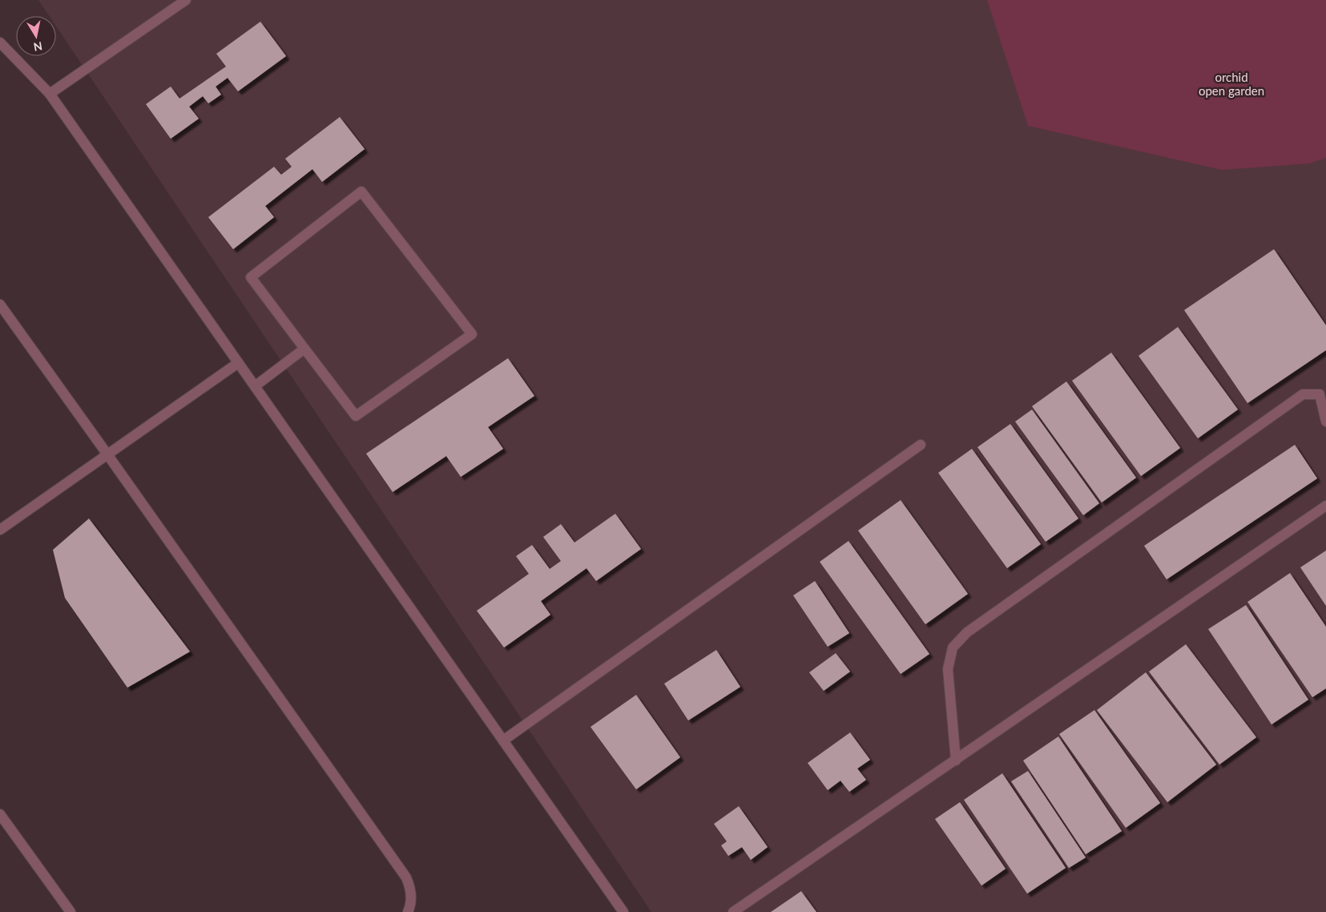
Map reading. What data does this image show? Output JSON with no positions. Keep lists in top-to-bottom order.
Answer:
{
  "parks": ["orchid open garden"],
  "north": "bottom"
}
